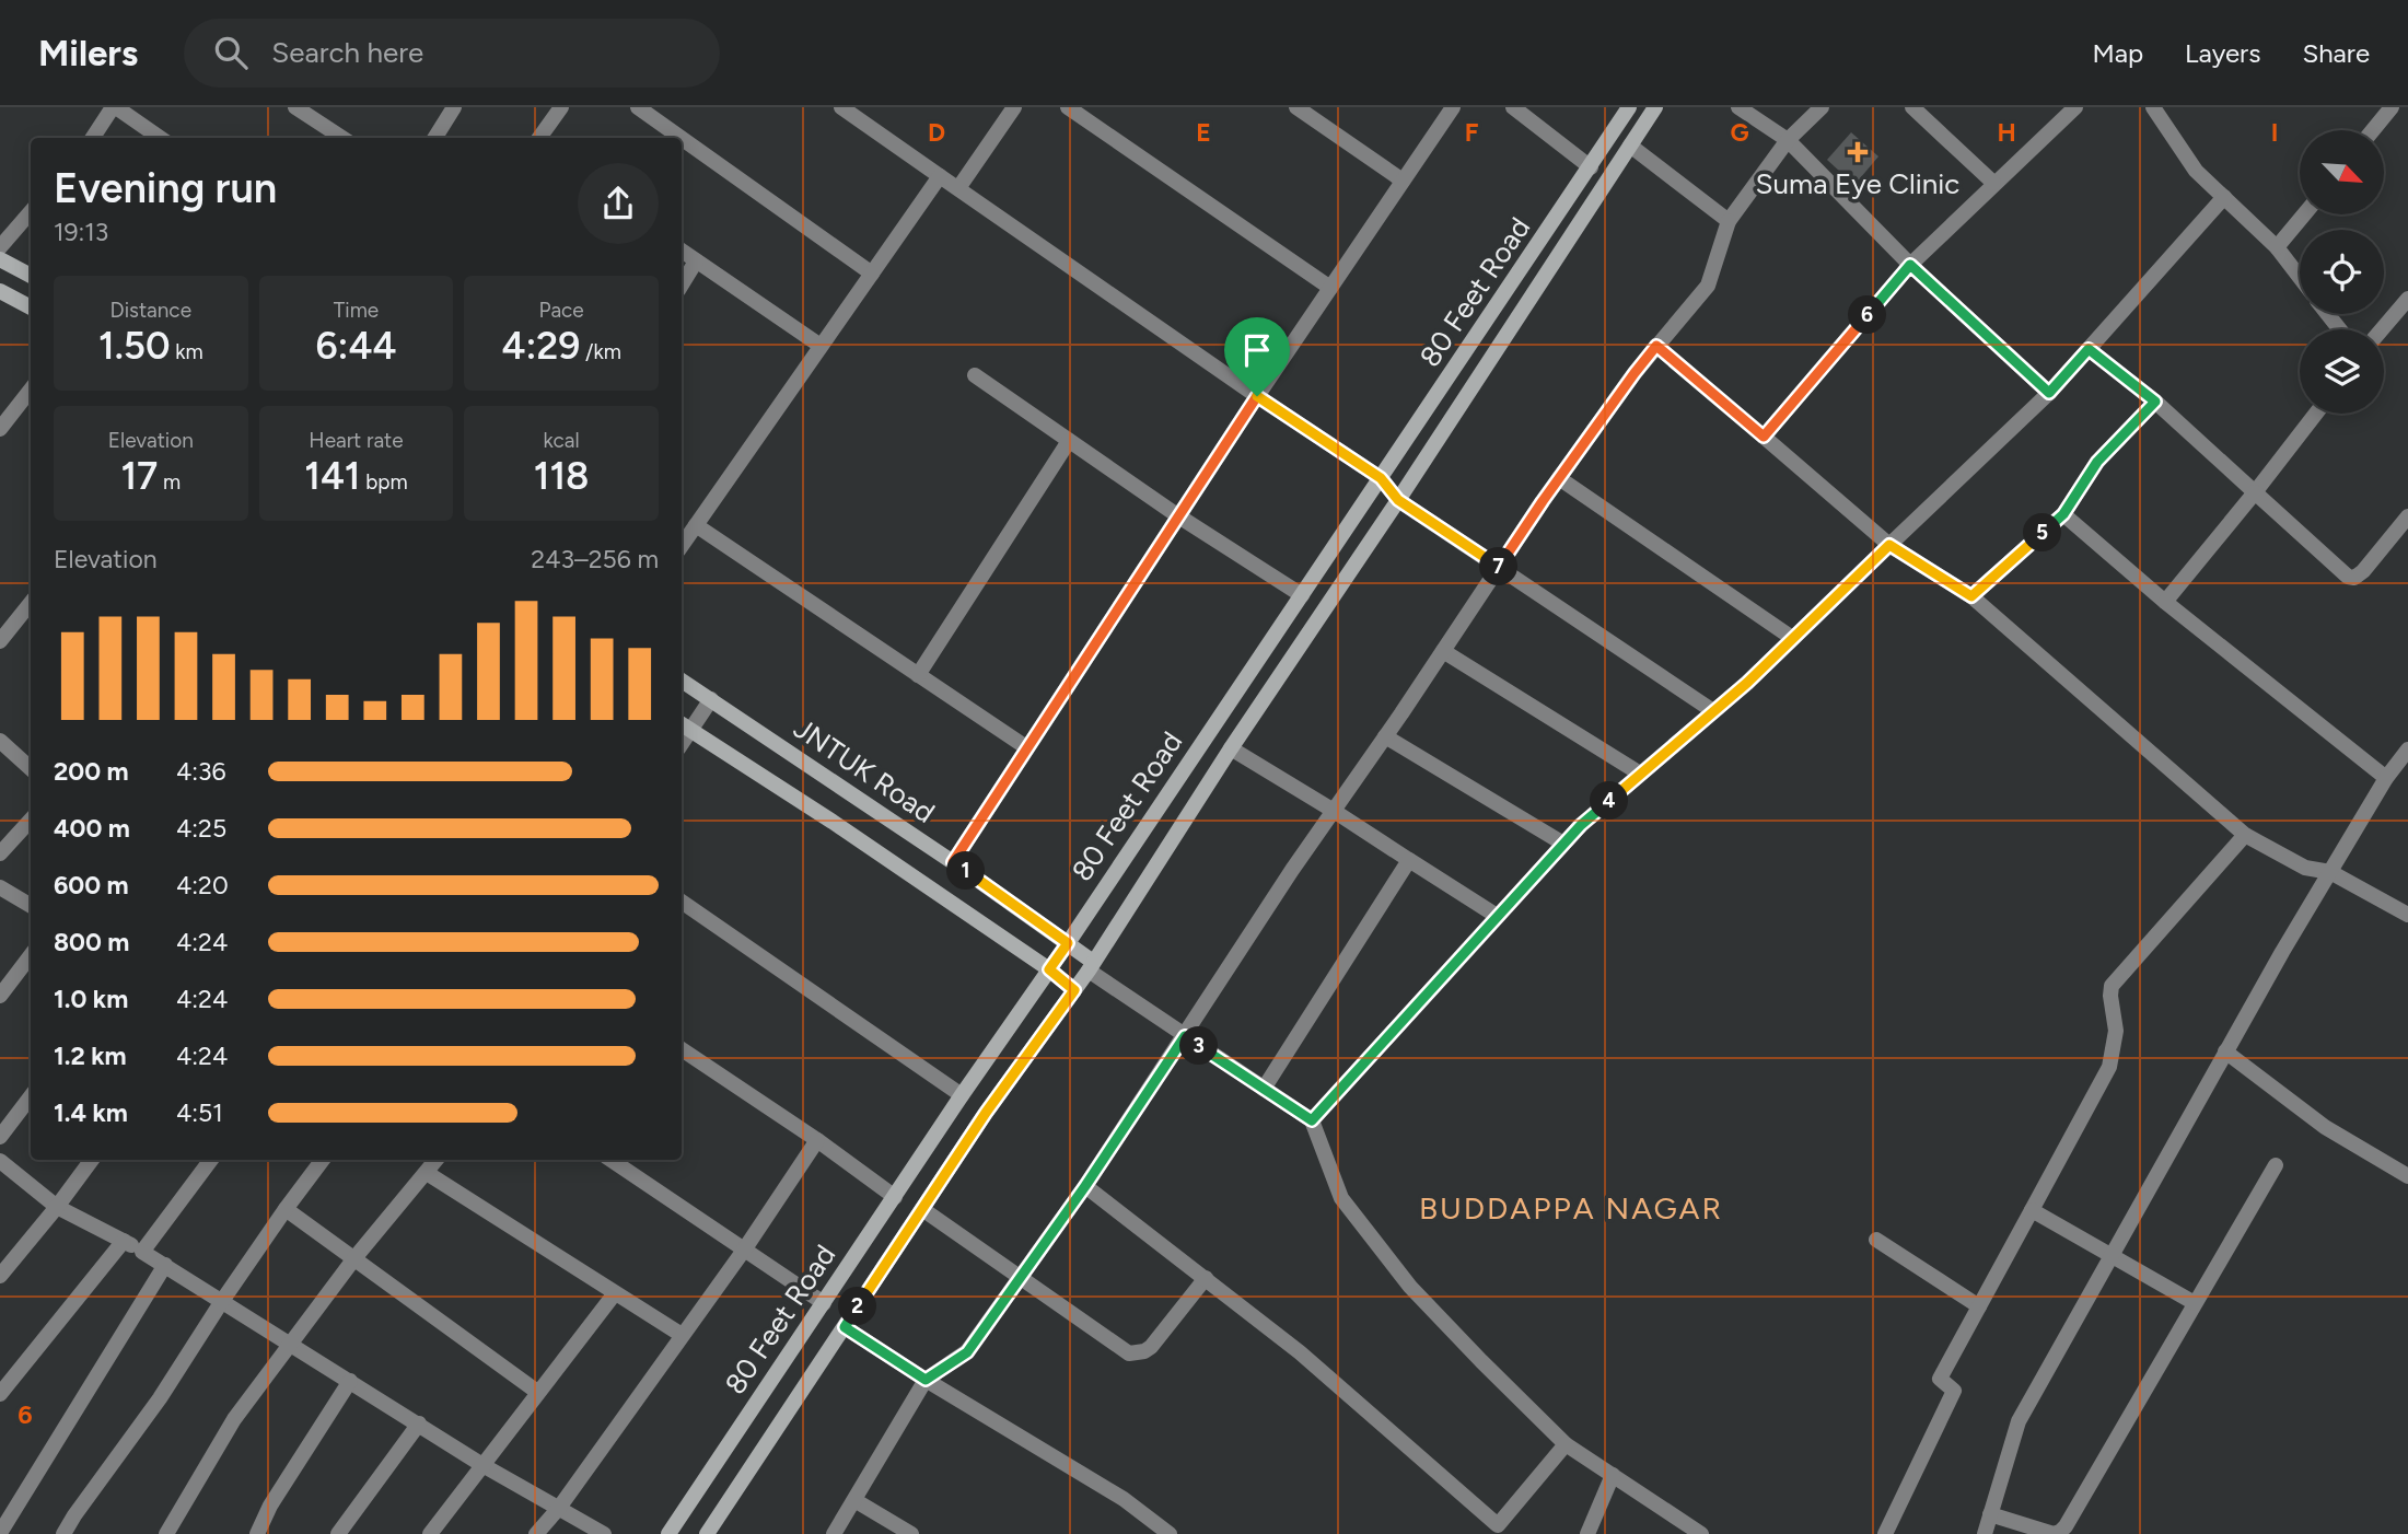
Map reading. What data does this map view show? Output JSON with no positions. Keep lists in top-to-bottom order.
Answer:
{
  "streets": {
    "main road": ["80 Feet Road", "JNTUK Road"]
  },
  "crossings": [
    ["80 Feet Road", "JNTUK Road"]
  ],
  "districts": ["BUDDAPPA NAGAR"],
  "places": {
    "health": ["Suma Eye Clinic"]
  },
  "north": "bottom right",
  "page": {
    "header": "Milers",
    "search": "Search here",
    "nav": ["Map", "Layers", "Share"],
    "heading": ["Evening run", "19:13"],
    "stats": [
      ["Distance", "1.50 km"],
      ["Time", "6:44"],
      ["Pace", "4:29 /km"],
      ["Elevation", "17 m"],
      ["Heart rate", "141 bpm"],
      ["kcal", "118"]
    ],
    "pins": [
      "6",
      "5",
      "7",
      "4",
      "1",
      "3",
      "2"
    ],
    "chart": ["Elevation", "243–256 m"],
    "list": [
      {
        "name": "200 m",
        "note": "4:36"
      },
      {
        "name": "400 m",
        "note": "4:25"
      },
      {
        "name": "600 m",
        "note": "4:20"
      },
      {
        "name": "800 m",
        "note": "4:24"
      },
      {
        "name": "1.0 km",
        "note": "4:24"
      },
      {
        "name": "1.2 km",
        "note": "4:24"
      },
      {
        "name": "1.4 km",
        "note": "4:51"
      }
    ]
  },
  "grid": {
    "columns": [
      "D",
      "E",
      "F",
      "G",
      "H",
      "I"
    ],
    "rows": ["6"]
  }
}
